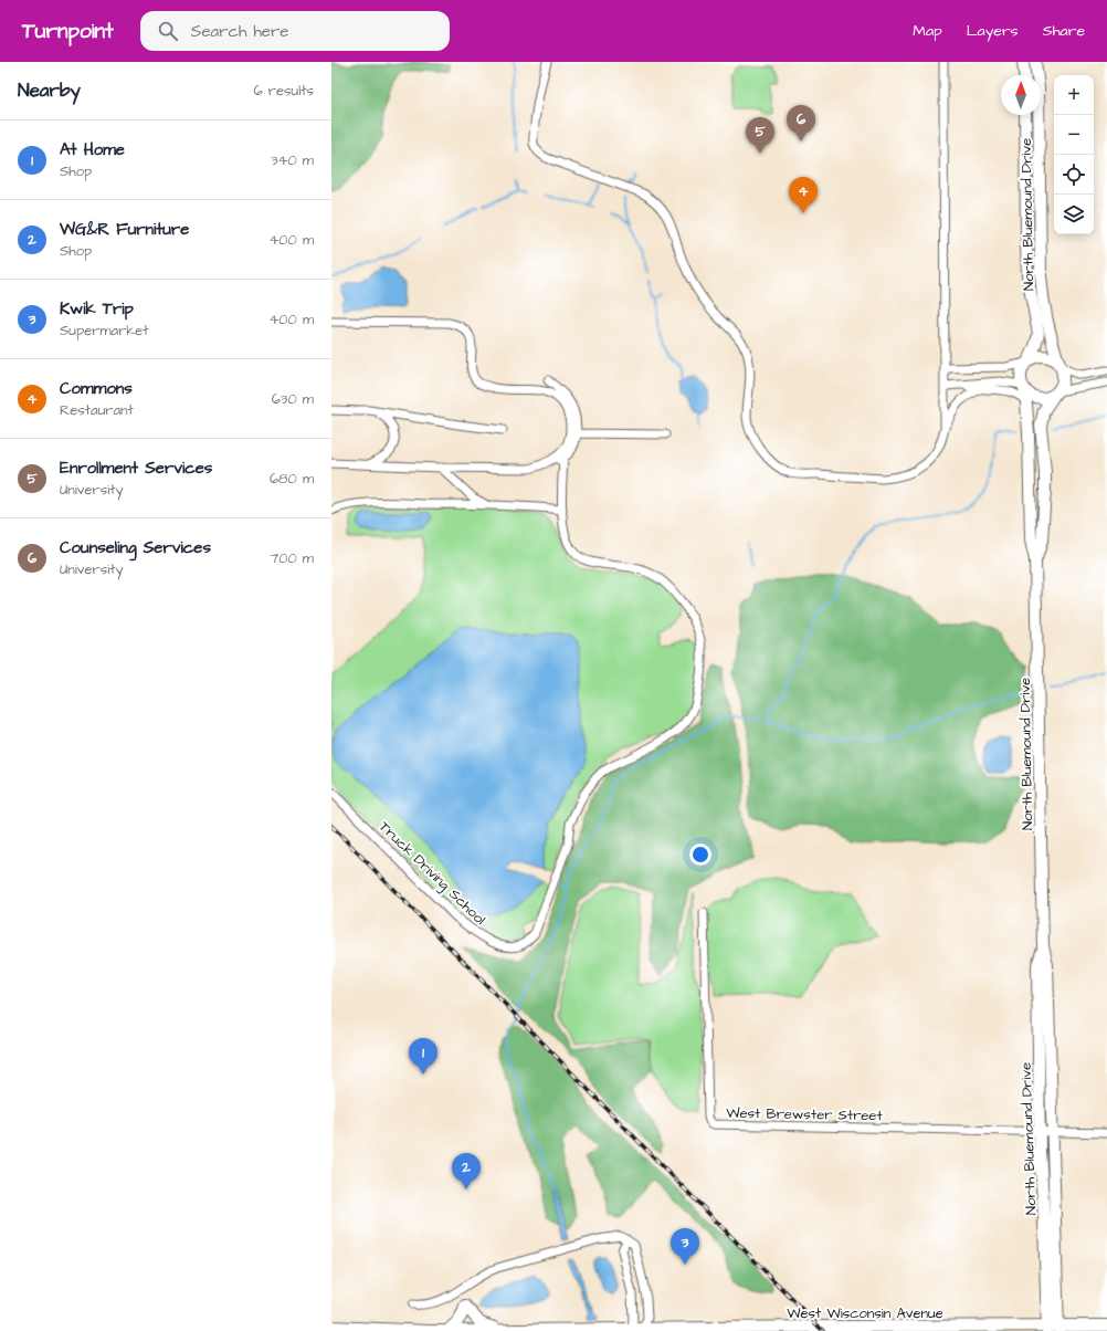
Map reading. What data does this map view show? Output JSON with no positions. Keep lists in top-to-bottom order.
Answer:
{
  "streets": {
    "main road": ["North Bluemound Drive", "West Wisconsin Avenue"],
    "street": ["Truck Driving School", "West Brewster Street"]
  },
  "crossings": [
    ["North Bluemound Drive", "West Brewster Street"],
    ["North Bluemound Drive", "West Wisconsin Avenue"]
  ],
  "north": "top",
  "page": {
    "header": "Turnpoint",
    "search": "Search here",
    "nav": ["Map", "Layers", "Share"],
    "heading": ["Nearby", "6 results"],
    "map_buttons": ["+", "−"],
    "pins": [
      "6",
      "5",
      "4",
      "1",
      "2",
      "3"
    ],
    "list": [
      {
        "mark": "1",
        "name": "At Home",
        "note": "Shop",
        "value": "340 m"
      },
      {
        "mark": "2",
        "name": "WG&R Furniture",
        "note": "Shop",
        "value": "400 m"
      },
      {
        "mark": "3",
        "name": "Kwik Trip",
        "note": "Supermarket",
        "value": "400 m"
      },
      {
        "mark": "4",
        "name": "Commons",
        "note": "Restaurant",
        "value": "630 m"
      },
      {
        "mark": "5",
        "name": "Enrollment Services",
        "note": "University",
        "value": "680 m"
      },
      {
        "mark": "6",
        "name": "Counseling Services",
        "note": "University",
        "value": "700 m"
      }
    ]
  }
}
